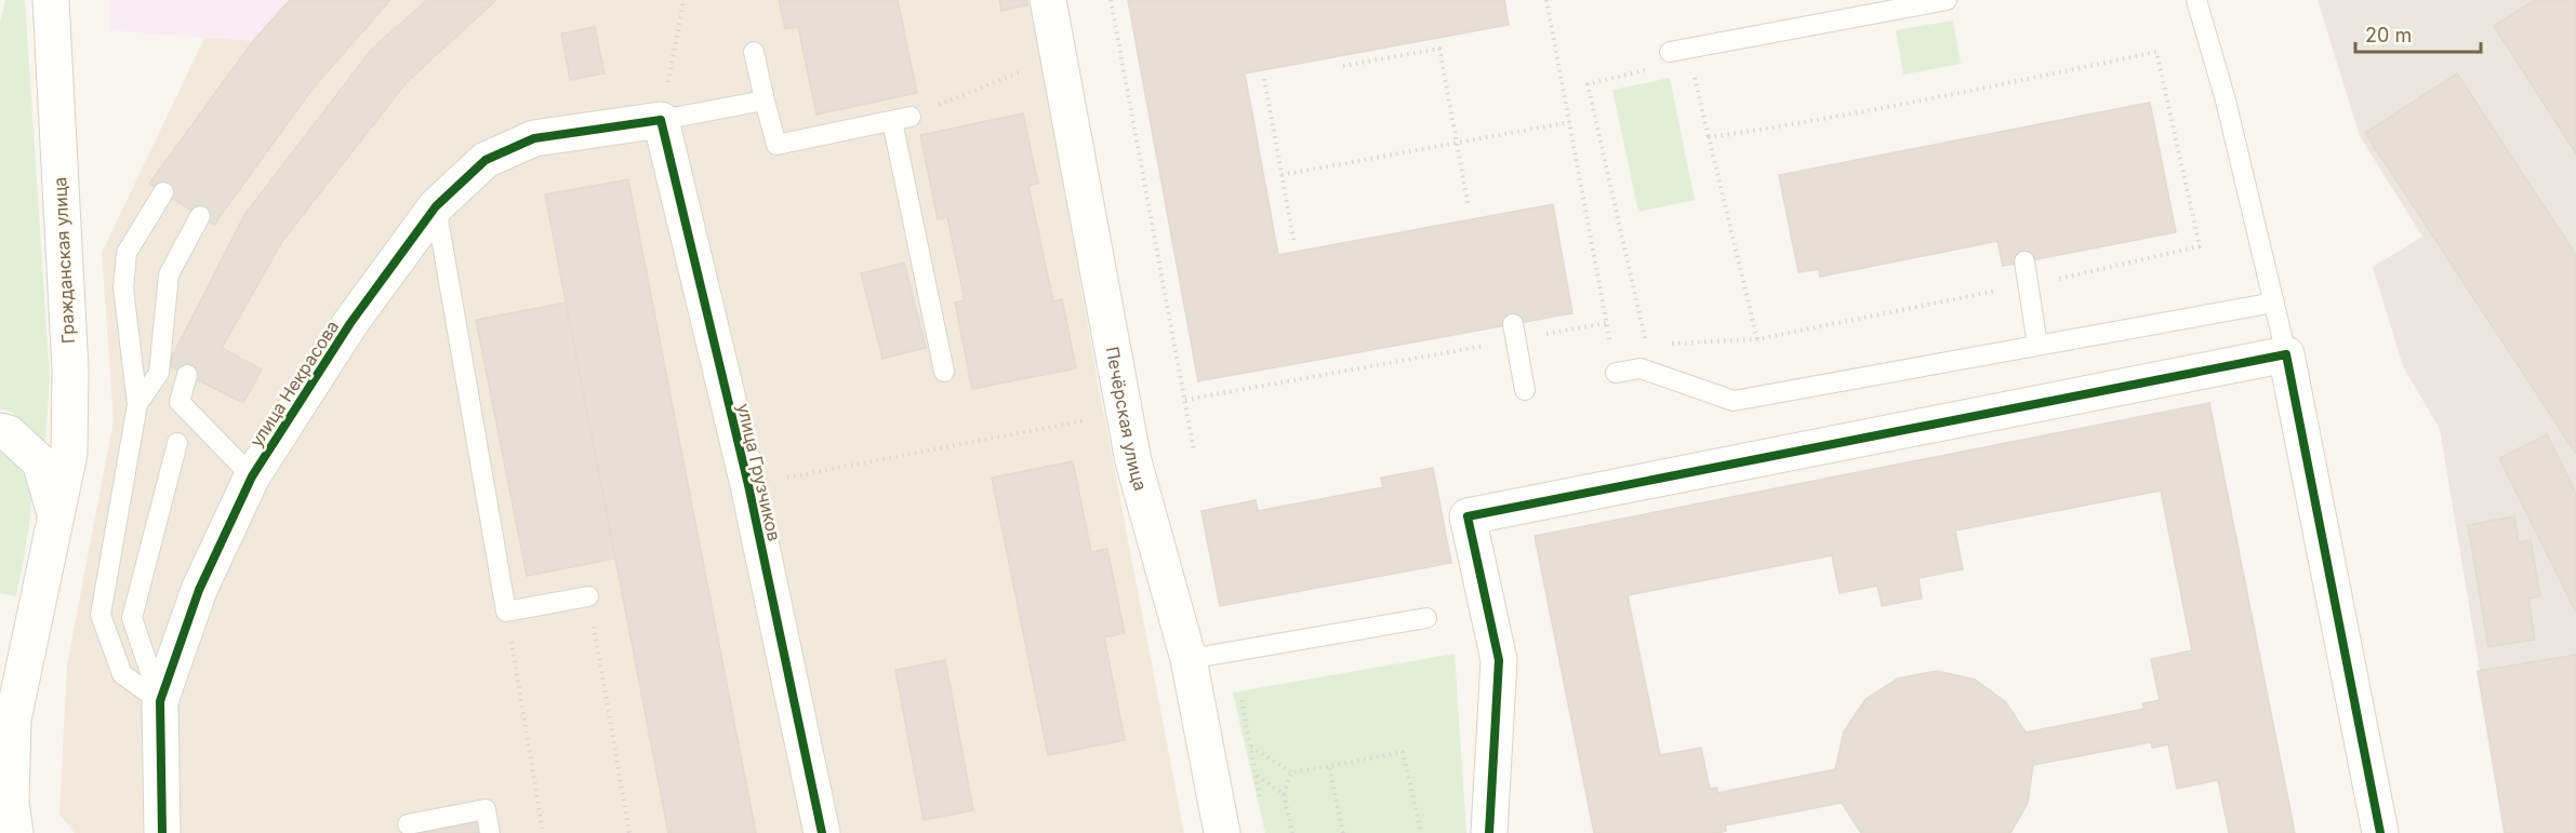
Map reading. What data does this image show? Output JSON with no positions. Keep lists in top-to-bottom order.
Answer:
{
  "streets": {
    "street": [
      "Гражданская улица",
      "улица Некрасова",
      "Печёрская улица",
      "улица Грузчиков"
    ]
  },
  "crossings": [
    ["улица Некрасова", "улица Грузчиков"]
  ],
  "scale_bar": "20 m"
}
